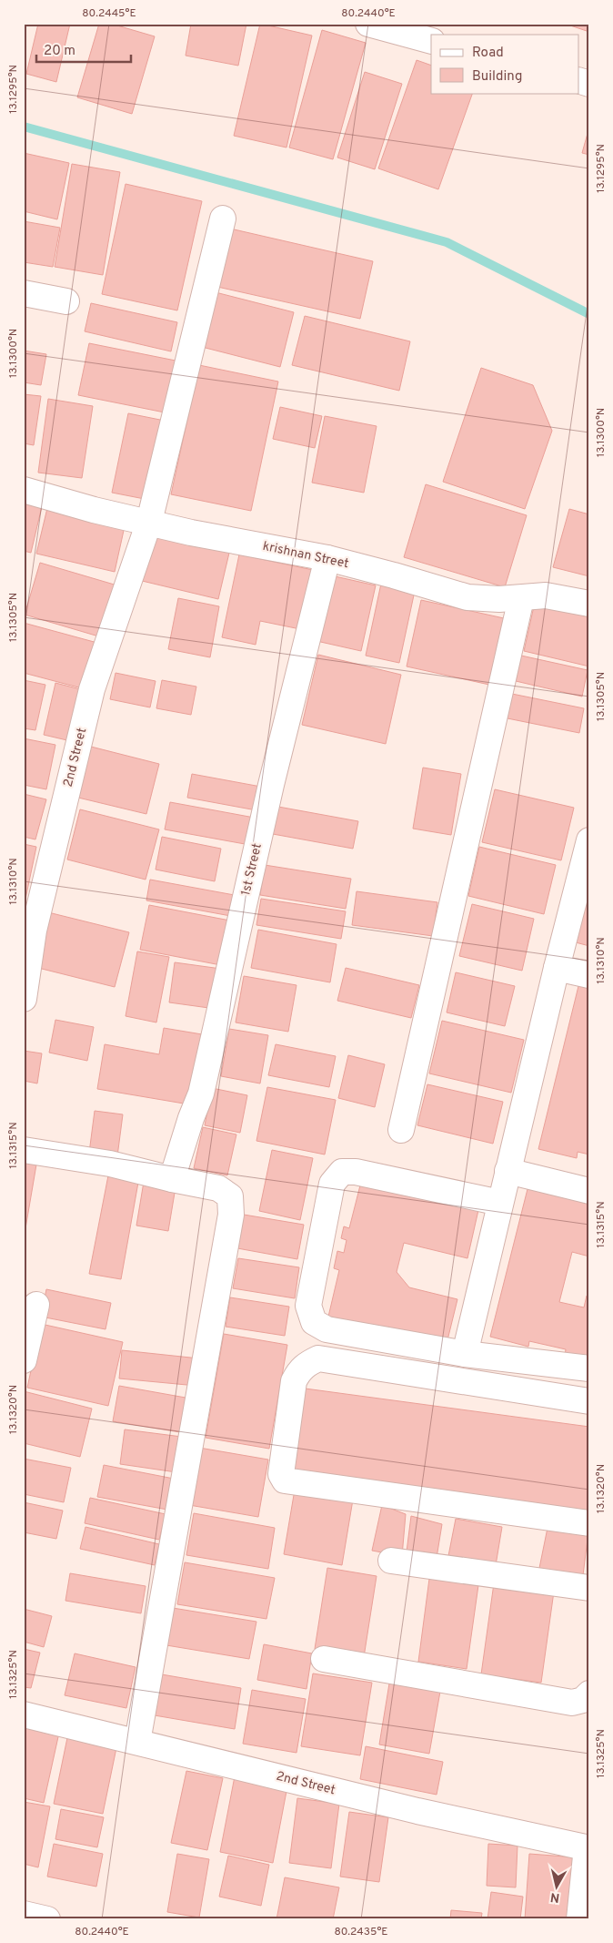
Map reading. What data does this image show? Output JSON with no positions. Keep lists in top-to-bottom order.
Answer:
{
  "streets": {
    "street": ["krishnan Street", "2nd Street", "1st Street"]
  },
  "crossings": [
    ["krishnan Street", "2nd Street"],
    ["krishnan Street", "1st Street"]
  ],
  "legend": ["Road", "Building"],
  "scale_bar": "20 m",
  "north": "bottom",
  "coordinates": [
    "80.2445°E",
    "80.2440°E",
    "13.1295°N",
    "13.1300°N",
    "13.1305°N",
    "13.1310°N",
    "13.1315°N",
    "13.1320°N",
    "13.1325°N",
    "80.2435°E"
  ]
}
